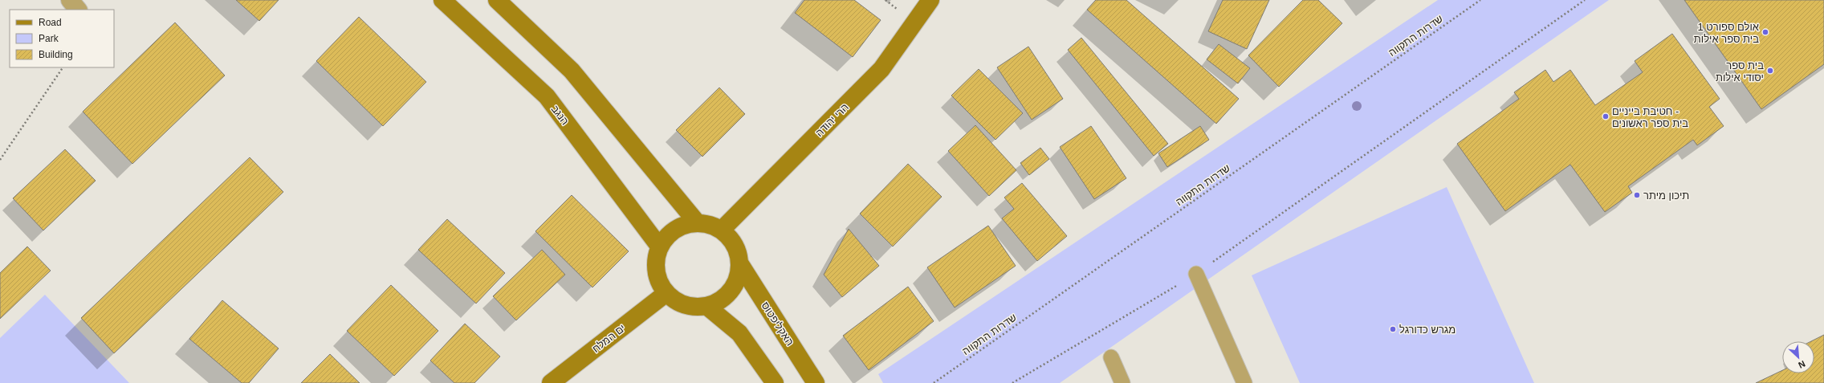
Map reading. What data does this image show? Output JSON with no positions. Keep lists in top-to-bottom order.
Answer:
{
  "streets": {
    "street": [
      "הנגב",
      "הרי יהודה",
      "האקליפטוס",
      "ים המלח"
    ],
    "path": ["שדרות התקווה"]
  },
  "crossings": [
    ["הנגב", "הרי יהודה"],
    ["הנגב", "האקליפטוס"],
    ["הנגב", "ים המלח"],
    ["הרי יהודה", "האקליפטוס"],
    ["הרי יהודה", "ים המלח"],
    ["האקליפטוס", "ים המלח"]
  ],
  "places": [
    "אולם ספורט 1 בית ספר אילות",
    "בית ספר יסודי אילות",
    "חטיבת בייניים - בית ספר ראשונים",
    "תיכון מיתר",
    "מגרש כדורגל"
  ],
  "legend": ["Road", "Park", "Building"],
  "north": "bottom right"
}
